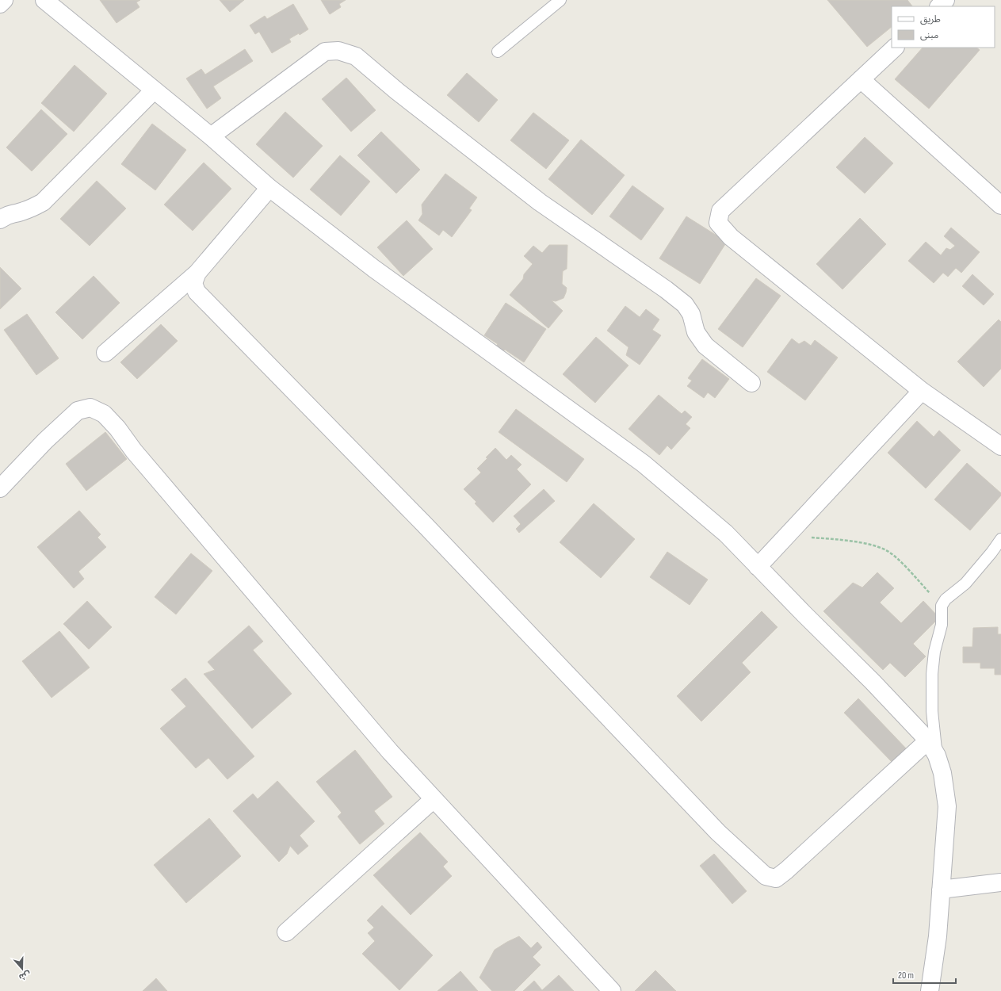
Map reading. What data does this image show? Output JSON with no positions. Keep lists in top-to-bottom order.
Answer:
{
  "legend": ["طريق", "مبنى"],
  "scale_bar": "20 m",
  "north": "bottom"
}
